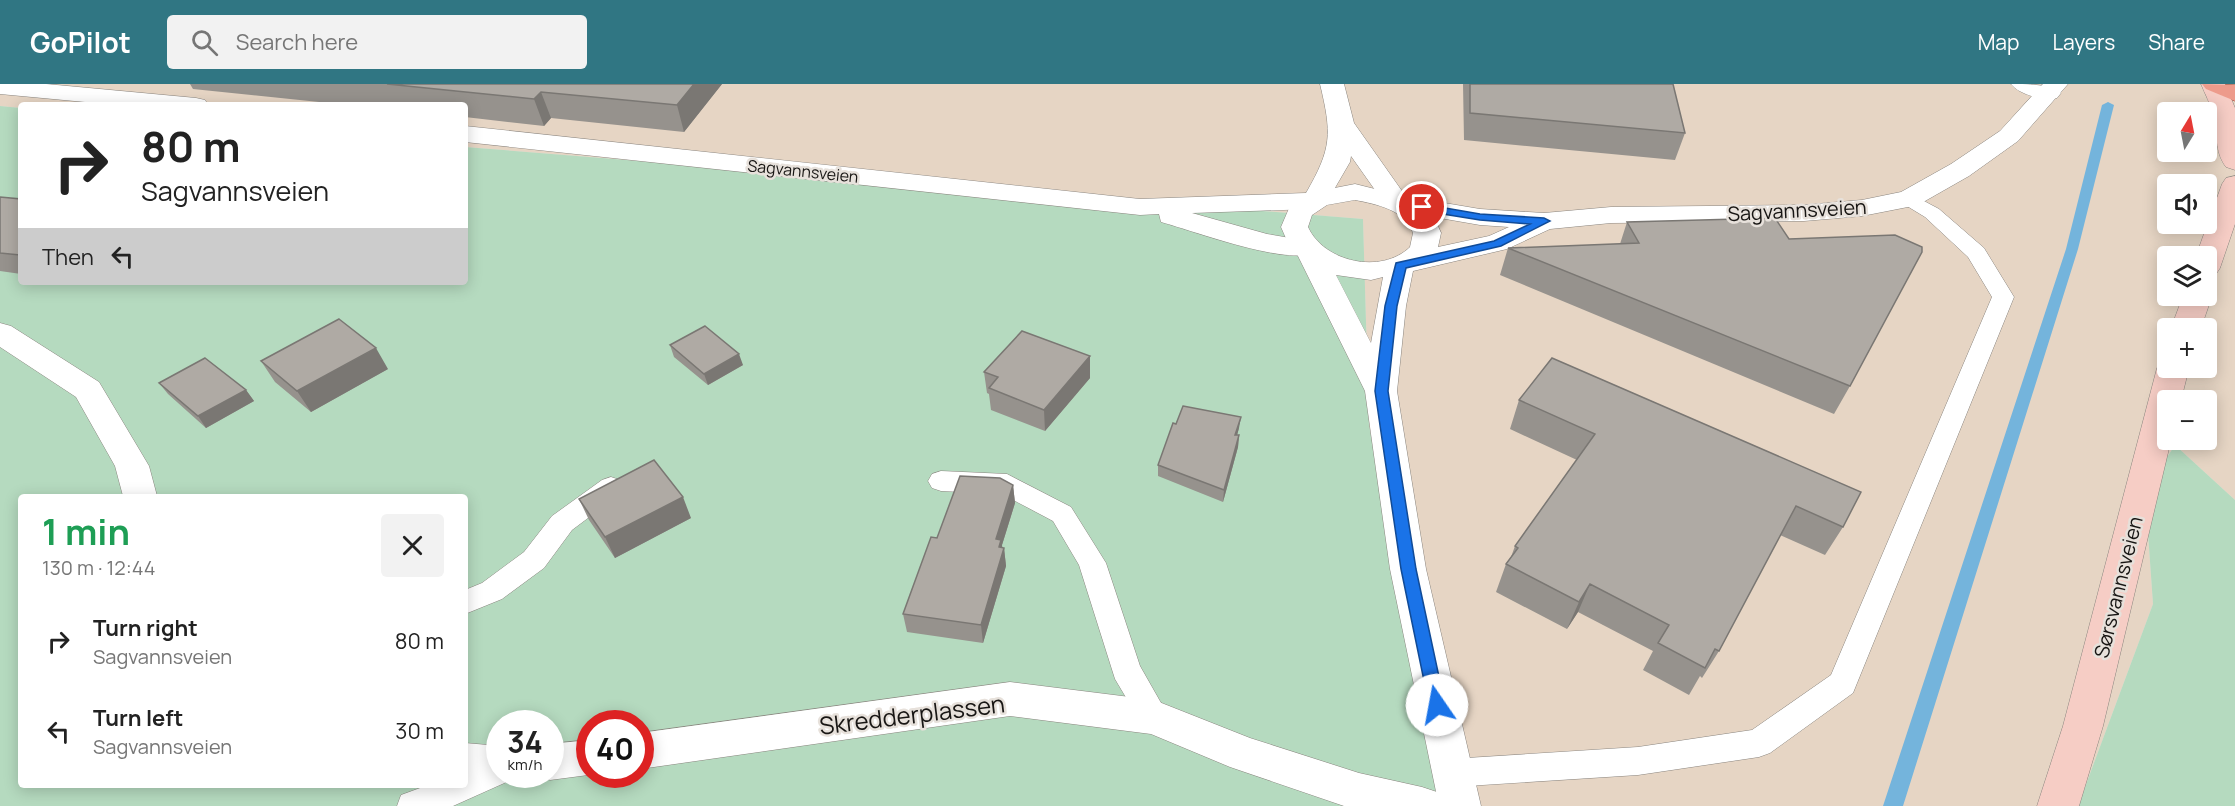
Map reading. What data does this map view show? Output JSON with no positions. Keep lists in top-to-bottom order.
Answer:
{
  "streets": {
    "main road": ["Sørsvannsveien"],
    "street": ["Sagvannsveien", "Skredderplassen"]
  },
  "north": "top",
  "page": {
    "header": "GoPilot",
    "search": "Search here",
    "nav": ["Map", "Layers", "Share"],
    "map_buttons": ["+", "−"],
    "turn": ["80 m", "Sagvannsveien"],
    "then": "Then",
    "heading": ["1 min", "130 m · 12:44"],
    "list": [
      {
        "name": "Turn right",
        "note": "Sagvannsveien",
        "value": "80 m"
      },
      {
        "name": "Turn left",
        "note": "Sagvannsveien",
        "value": "30 m"
      }
    ],
    "speed": "34 km/h",
    "limit": "40"
  }
}
